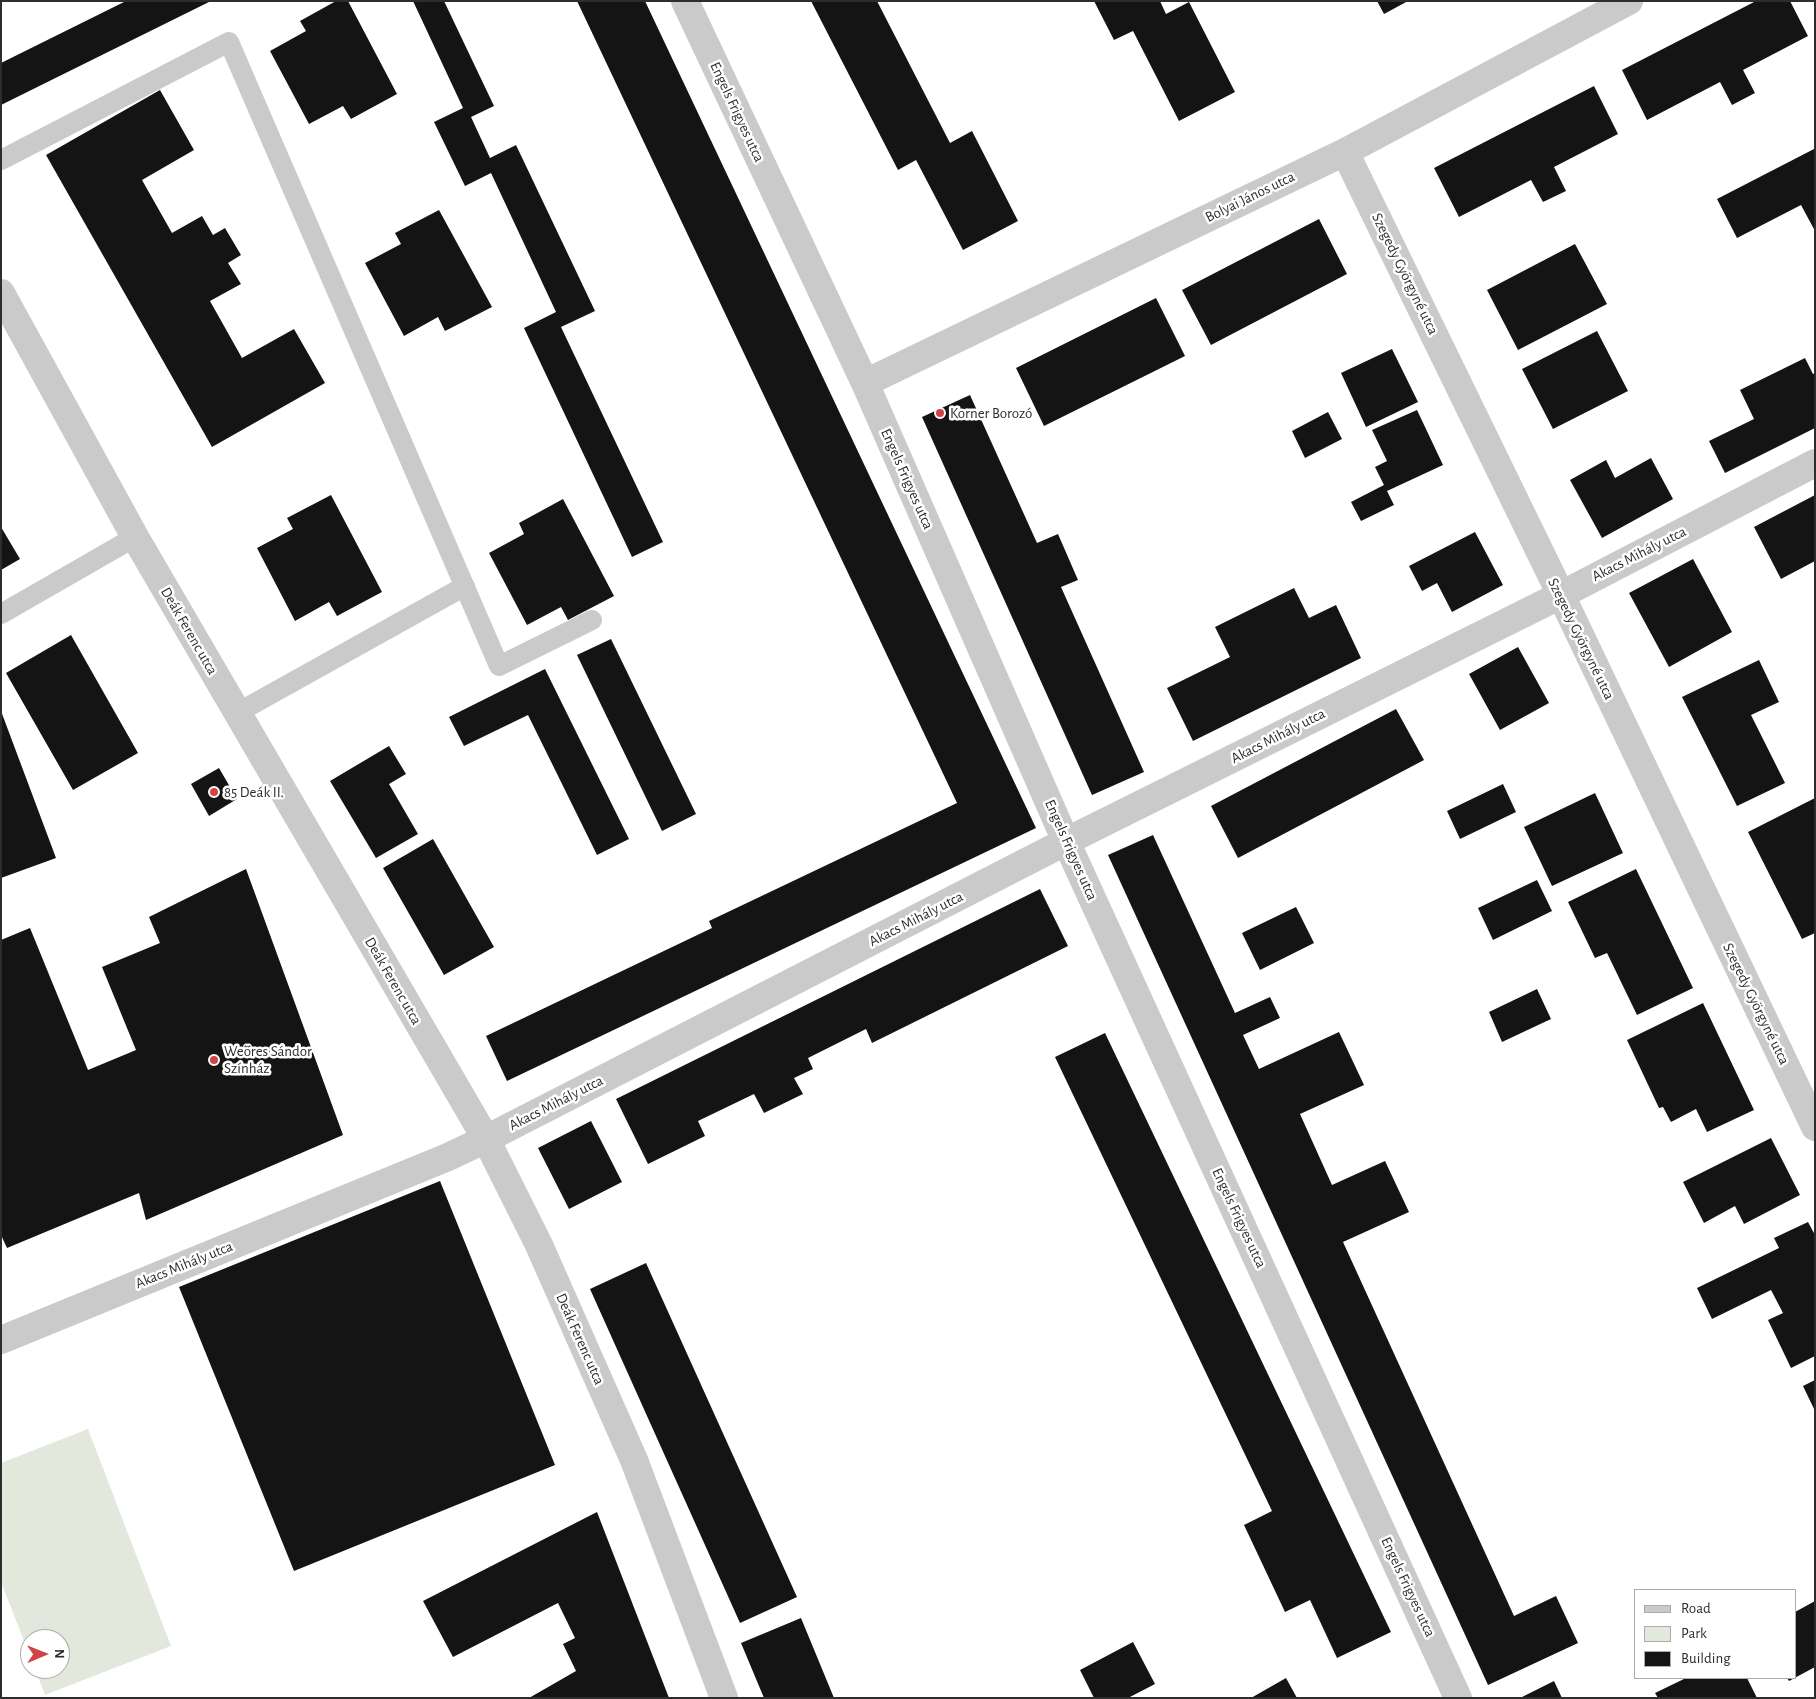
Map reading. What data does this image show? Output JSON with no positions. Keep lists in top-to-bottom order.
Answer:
{
  "streets": {
    "street": [
      "Engels Frigyes utca",
      "Bolyai János utca",
      "Szegedy Györgyné utca",
      "Akacs Mihály utca",
      "Deák Ferenc utca"
    ]
  },
  "crossings": [
    ["Engels Frigyes utca", "Bolyai János utca"],
    ["Engels Frigyes utca", "Akacs Mihály utca"],
    ["Bolyai János utca", "Szegedy Györgyné utca"],
    ["Szegedy Györgyné utca", "Akacs Mihály utca"],
    ["Akacs Mihály utca", "Deák Ferenc utca"]
  ],
  "places": ["Korner Borozó", "85 Deák II.", "Weöres Sándor Színház"],
  "legend": ["Road", "Park", "Building"],
  "north": "right"
}
